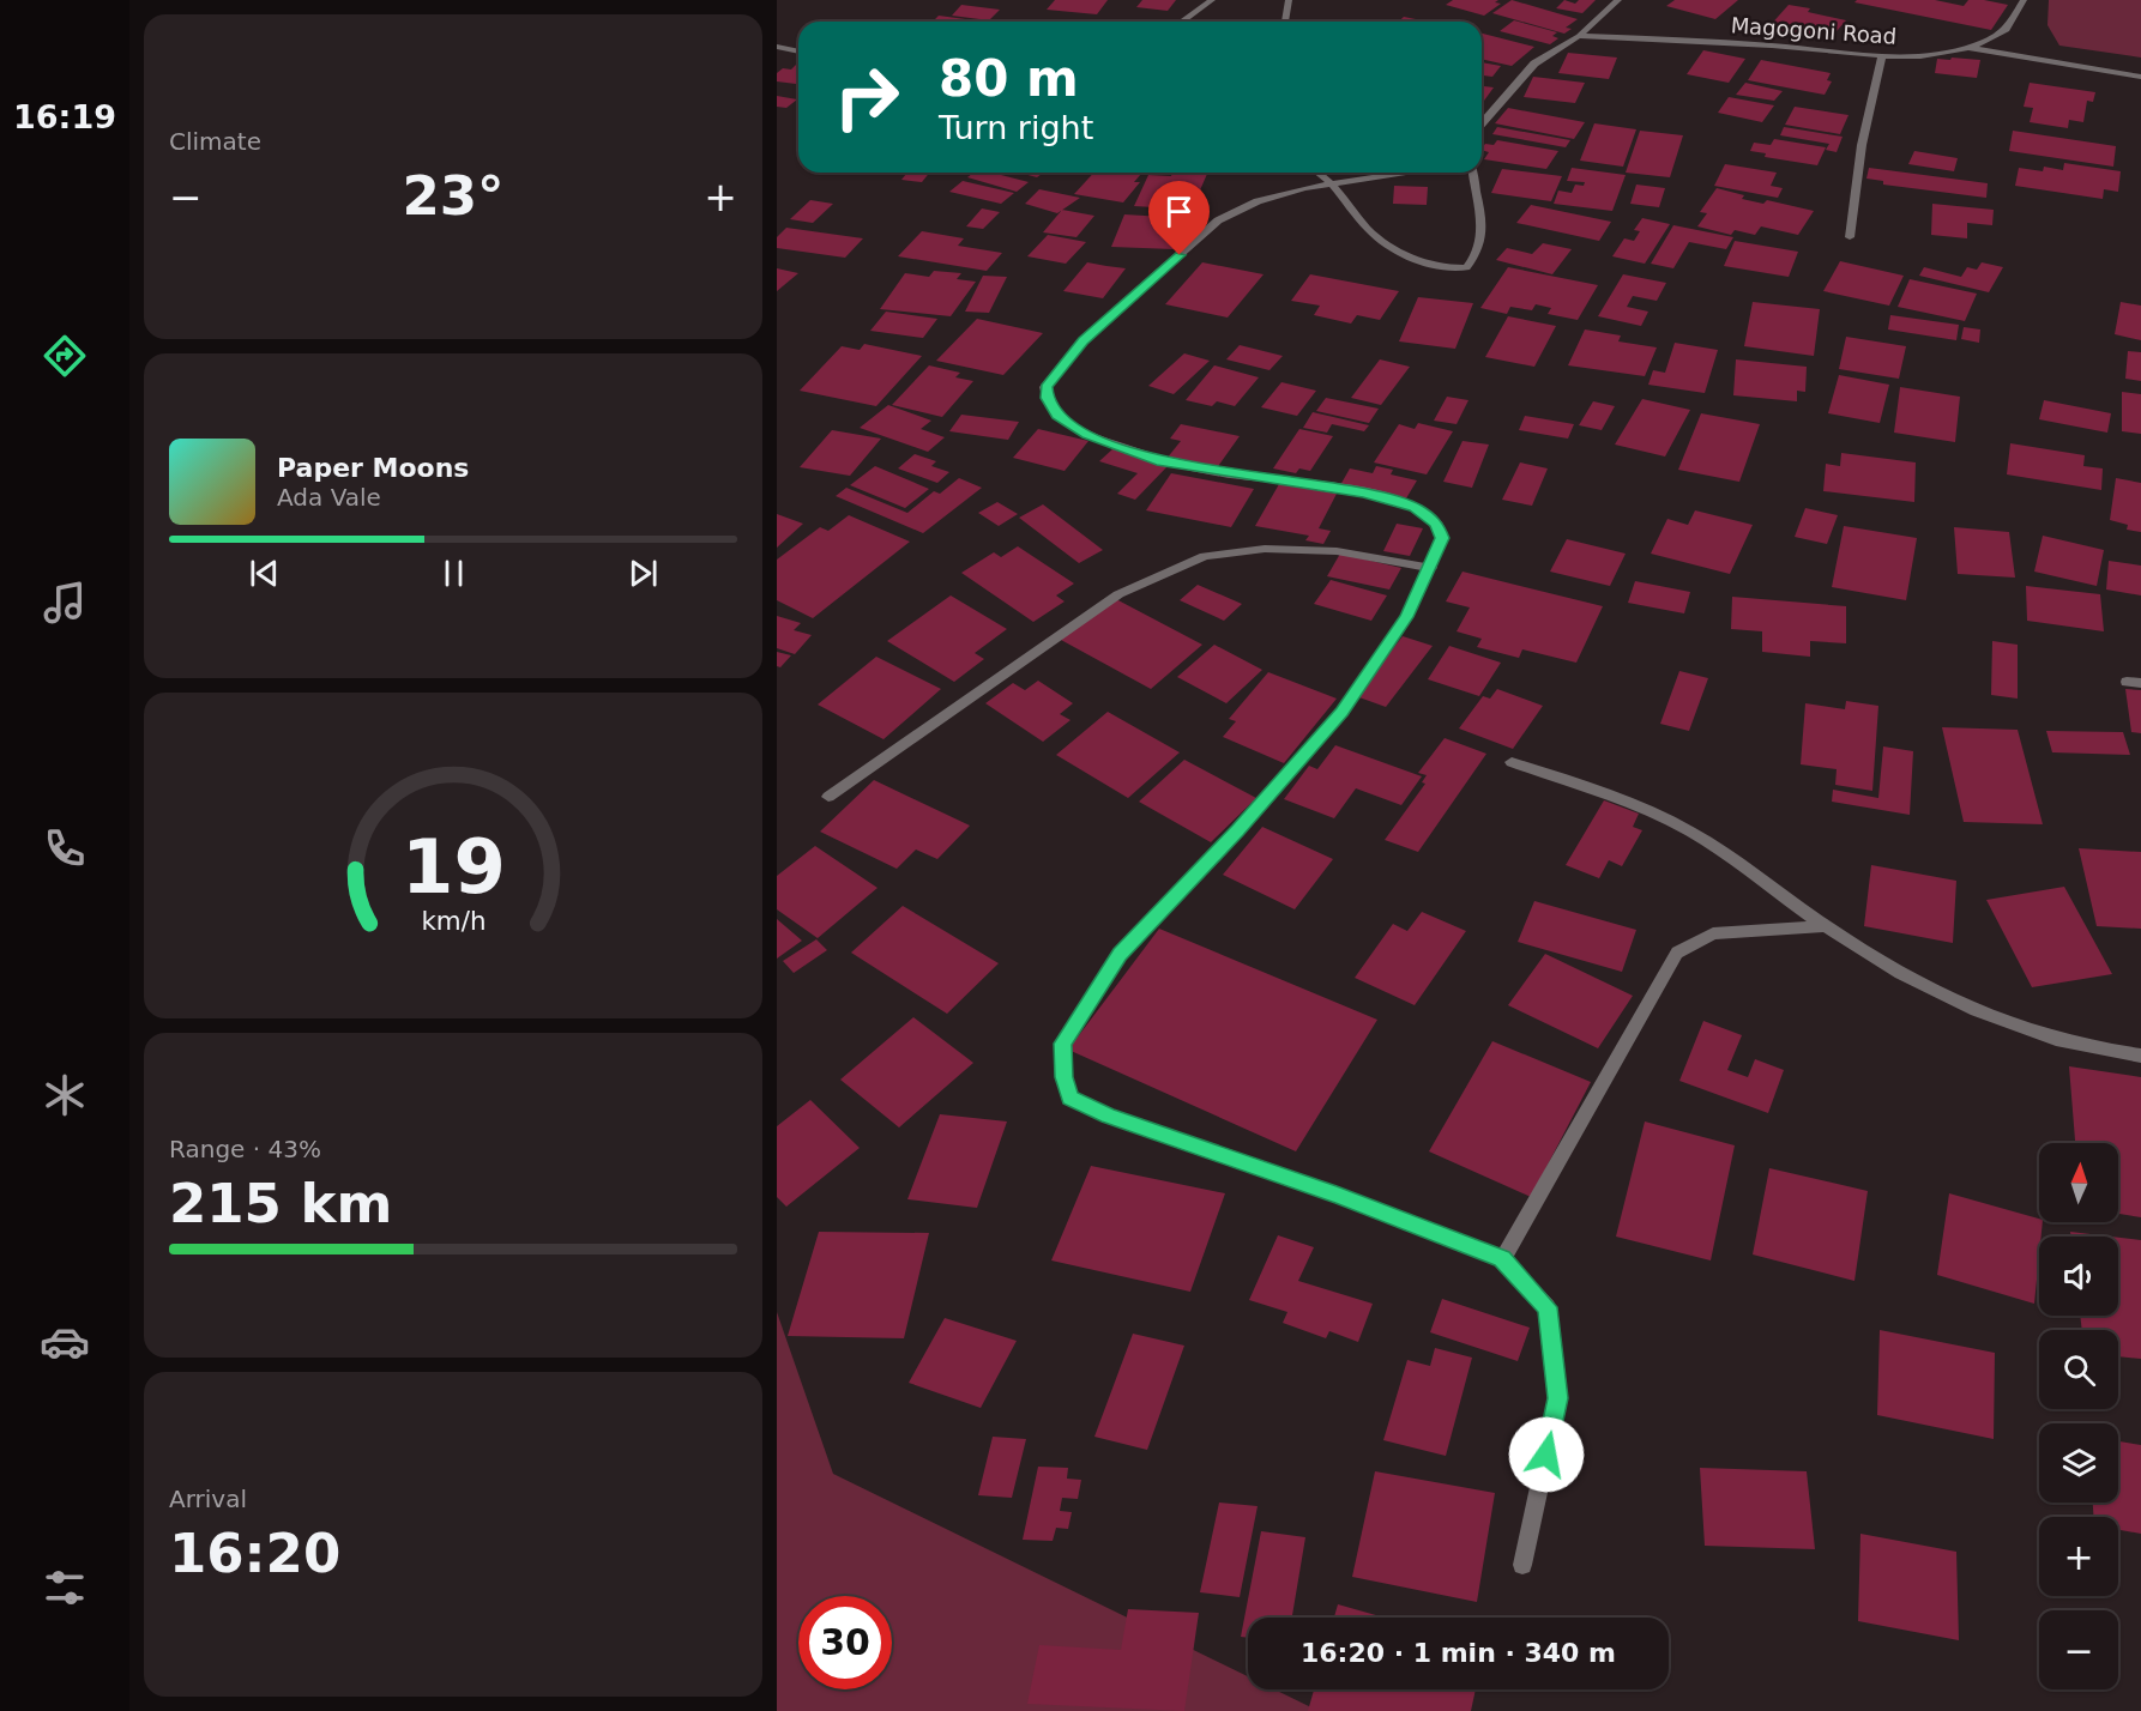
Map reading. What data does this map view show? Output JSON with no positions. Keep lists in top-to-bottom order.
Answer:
{
  "streets": {
    "street": ["Magogoni Road"]
  },
  "north": "top",
  "page": {
    "tabs": "16:19",
    "tile": [
      "Climate",
      ["Range · 43%", "215 km"],
      ["Arrival", "16:20"]
    ],
    "turn": ["80 m", "Turn right"],
    "heat": ["−", "23°", "+"],
    "song": ["Paper Moons", "Ada Vale"],
    "map_buttons": ["+", "−"],
    "limit": "30",
    "trip": "16:20 · 1 min · 340 m",
    "gauge": ["19", "km/h"]
  }
}
